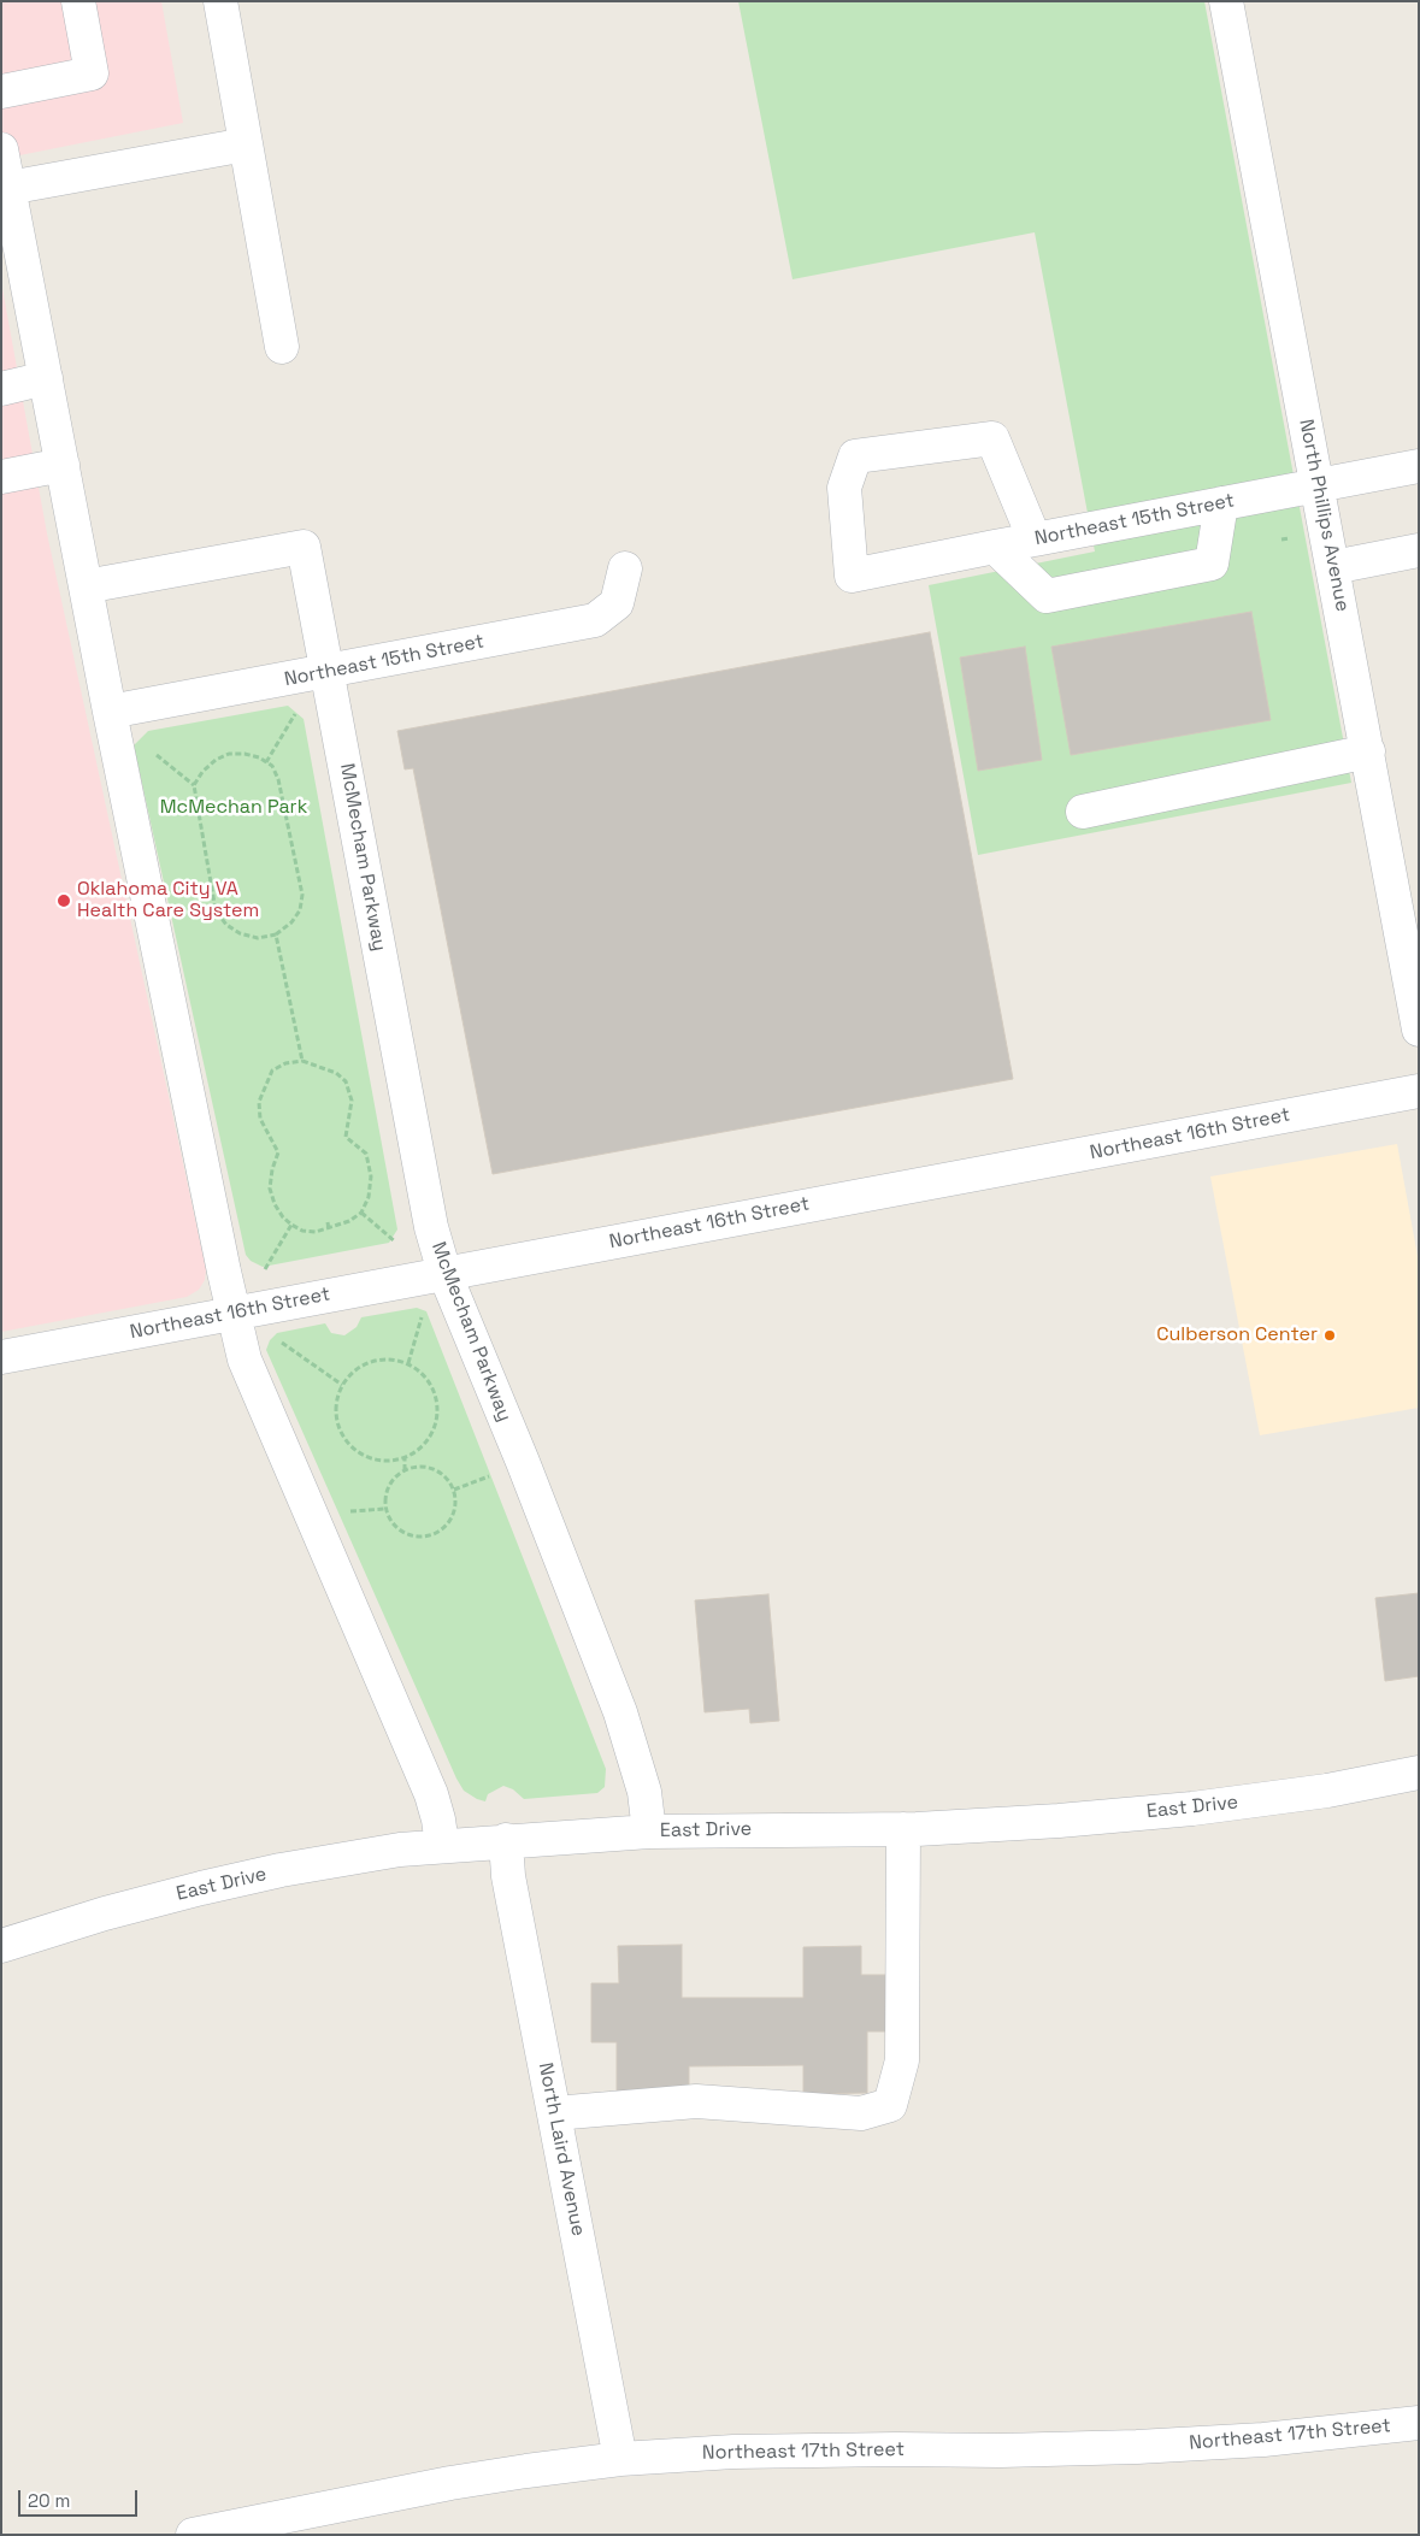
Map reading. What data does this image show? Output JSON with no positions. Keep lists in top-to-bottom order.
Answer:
{
  "streets": {
    "street": [
      "North Phillips Avenue",
      "Northeast 15th Street",
      "McMecham Parkway",
      "Northeast 16th Street",
      "East Drive",
      "North Laird Avenue",
      "Northeast 17th Street"
    ]
  },
  "crossings": [
    ["North Phillips Avenue", "Northeast 15th Street"],
    ["Northeast 15th Street", "McMecham Parkway"],
    ["McMecham Parkway", "Northeast 16th Street"],
    ["McMecham Parkway", "East Drive"],
    ["East Drive", "North Laird Avenue"],
    ["North Laird Avenue", "Northeast 17th Street"]
  ],
  "parks": ["McMechan Park"],
  "places": ["Oklahoma City VA Health Care System", "Culberson Center"],
  "scale_bar": "20 m"
}
